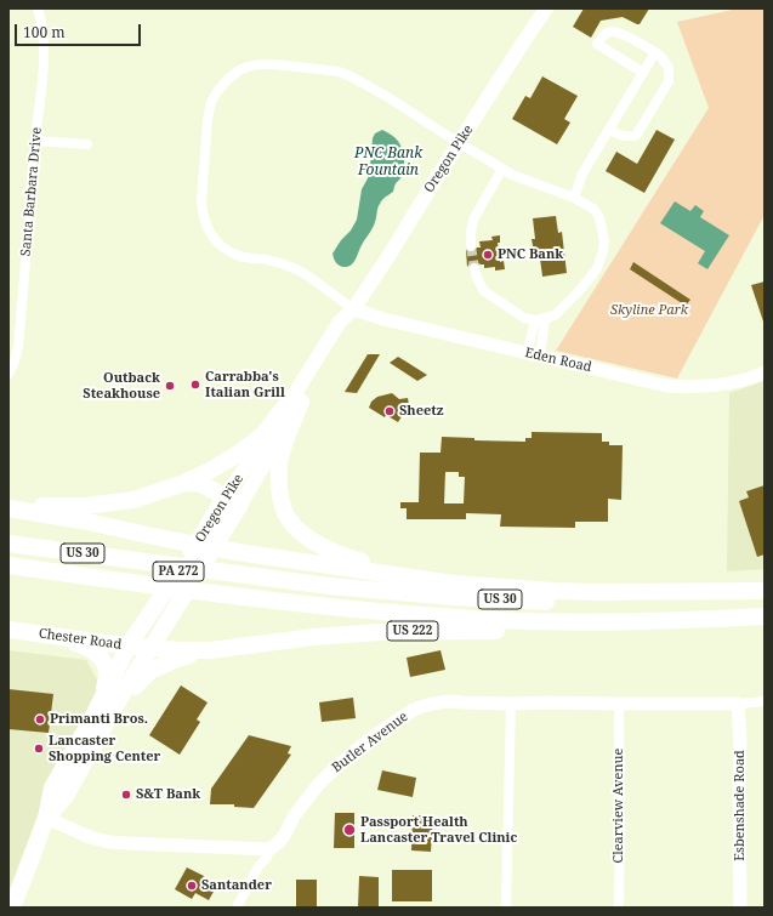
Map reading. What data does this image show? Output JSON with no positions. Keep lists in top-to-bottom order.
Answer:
{
  "streets": {
    "highway": [
      "Oregon Pike",
      "US 30",
      "PA 272",
      "US 222",
      "Chester Road"
    ],
    "street": [
      "Santa Barbara Drive",
      "Eden Road",
      "Butler Avenue",
      "Clearview Avenue",
      "Esbenshade Road"
    ]
  },
  "crossings": [
    ["Oregon Pike", "Eden Road"],
    ["Oregon Pike", "US 222"],
    ["Oregon Pike", "Chester Road"],
    ["US 30", "US 222"],
    ["US 222", "Chester Road"],
    ["Butler Avenue", "Clearview Avenue"],
    ["Butler Avenue", "Esbenshade Road"]
  ],
  "water": ["PNC Bank Fountain"],
  "parks": ["Skyline Park"],
  "places": [
    "PNC Bank",
    "Carrabba's Italian Grill",
    "Outback Steakhouse",
    "Sheetz",
    "Primanti Bros.",
    "Lancaster Shopping Center",
    "S&T Bank",
    "Passport Health Lancaster Travel Clinic",
    "Santander"
  ],
  "scale_bar": "100 m"
}
